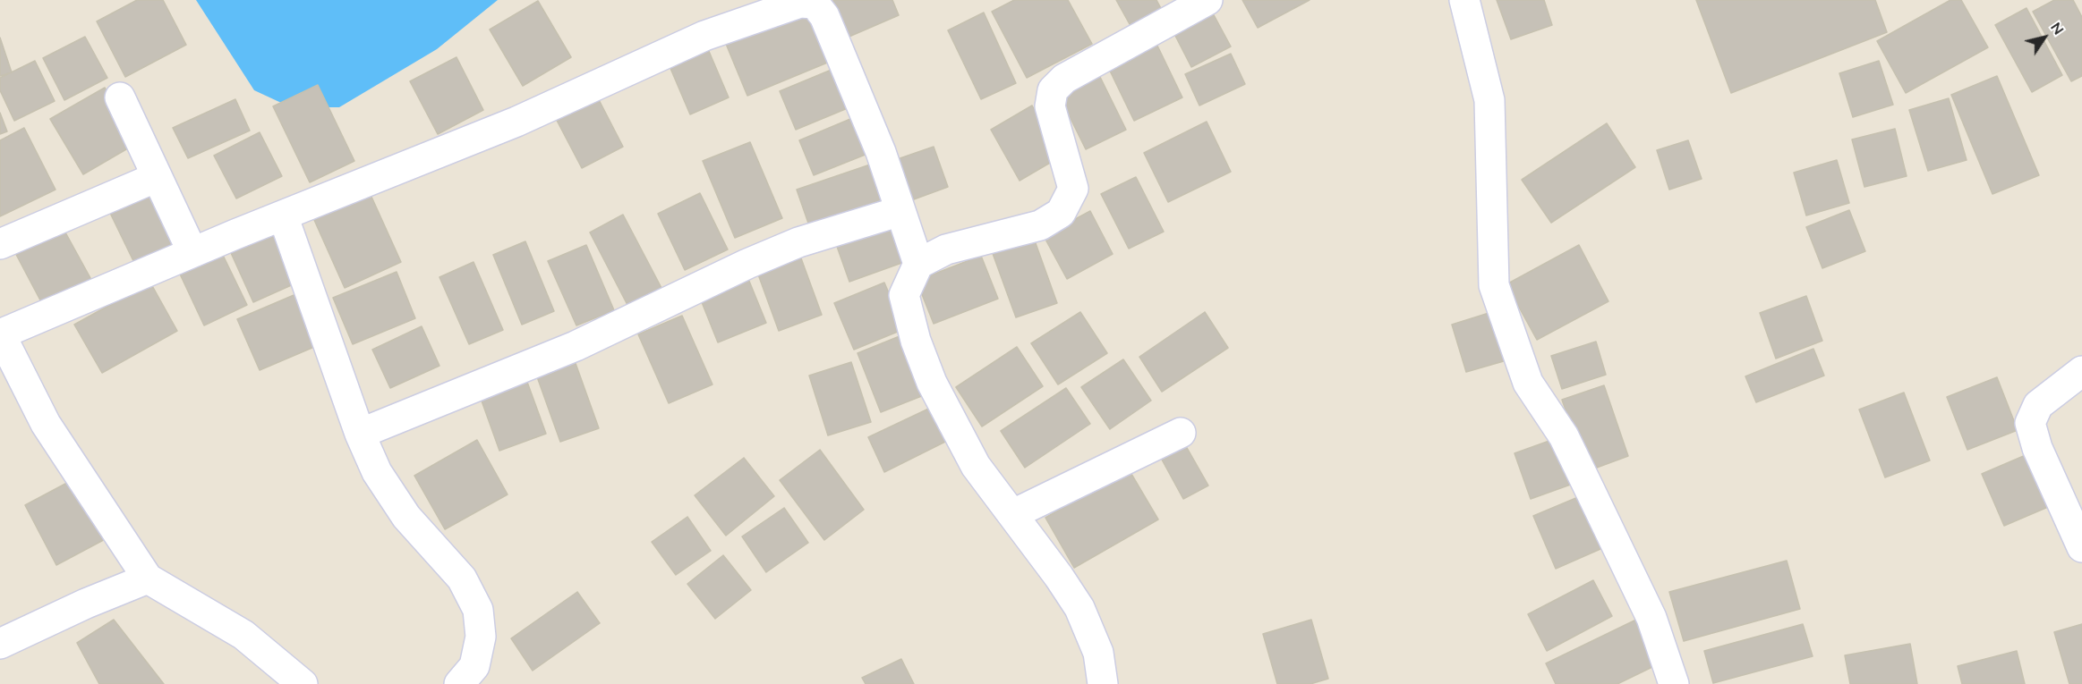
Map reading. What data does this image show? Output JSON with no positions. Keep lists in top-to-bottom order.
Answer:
{
  "north": "top right"
}
